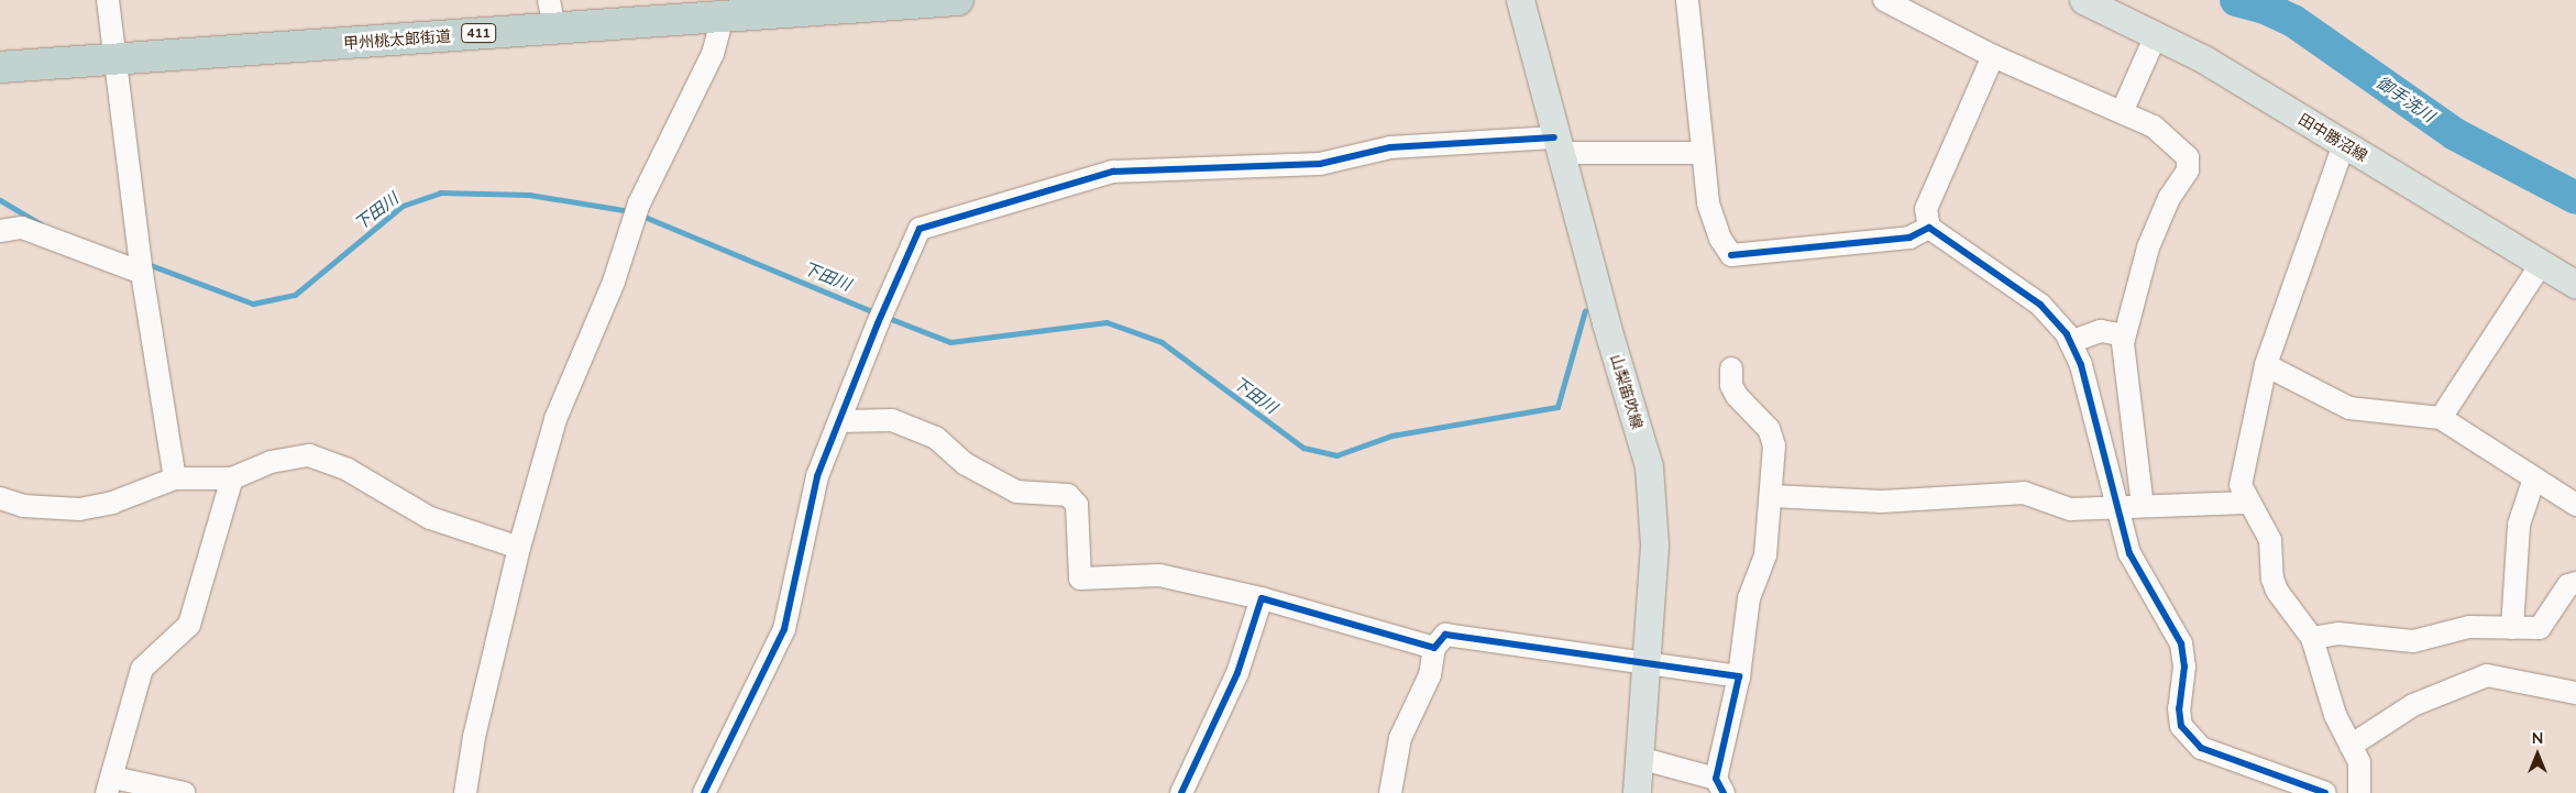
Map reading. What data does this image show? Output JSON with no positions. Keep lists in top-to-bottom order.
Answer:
{
  "streets": {
    "highway": ["411", "甲州桃太郎街道"],
    "main road": ["田中勝沼線", "山梨笛吹線"]
  },
  "water": ["御手洗川", "下田川"],
  "north": "top"
}
